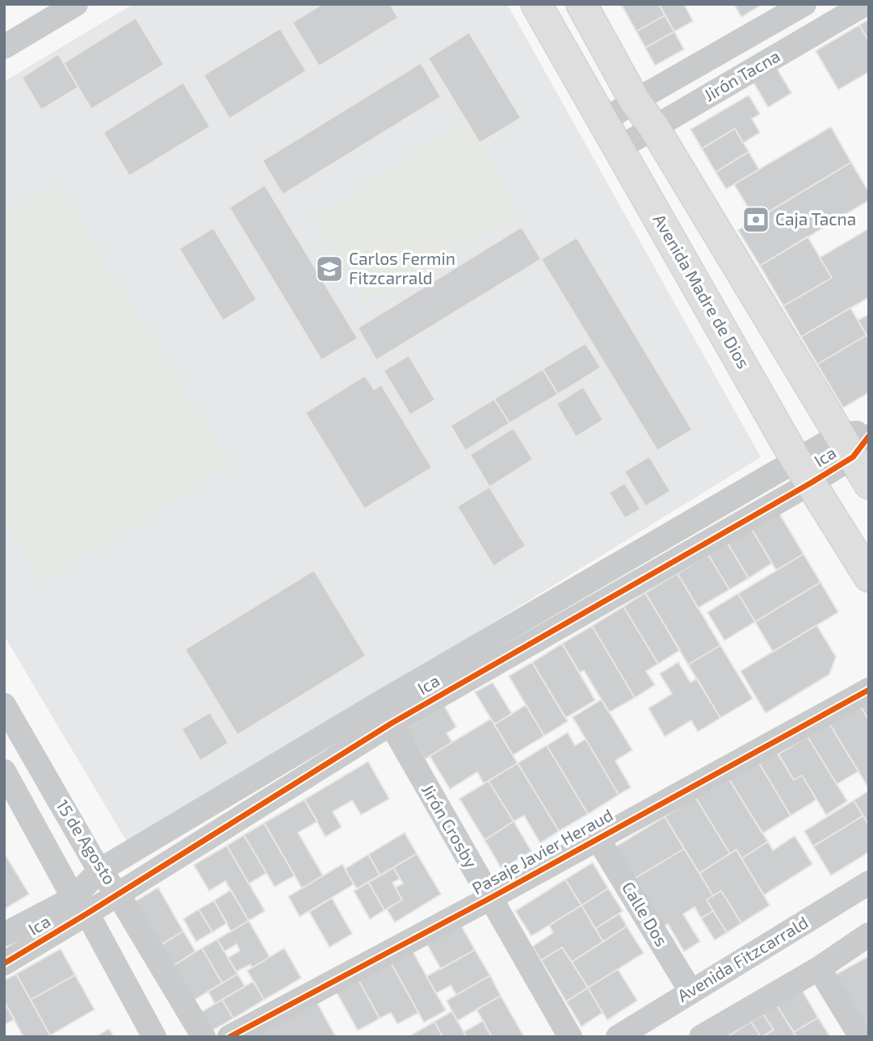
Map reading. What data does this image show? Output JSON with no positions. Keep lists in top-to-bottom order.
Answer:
{
  "streets": {
    "main road": ["Avenida Madre de Dios"],
    "street": [
      "Jirón Tacna",
      "Ica",
      "Jirón Crosby",
      "15 de Agosto",
      "Pasaje Javier Heraud",
      "Calle Dos",
      "Avenida Fitzcarrald"
    ]
  },
  "crossings": [
    ["Jirón Tacna", "Avenida Madre de Dios"],
    ["Avenida Madre de Dios", "Ica"],
    ["Ica", "Jirón Crosby"],
    ["Ica", "15 de Agosto"],
    ["Jirón Crosby", "Pasaje Javier Heraud"],
    ["Pasaje Javier Heraud", "Calle Dos"],
    ["Calle Dos", "Avenida Fitzcarrald"]
  ],
  "places": {
    "bank": ["Caja Tacna"],
    "school or university": ["Carlos Fermin Fitzcarrald"]
  }
}
